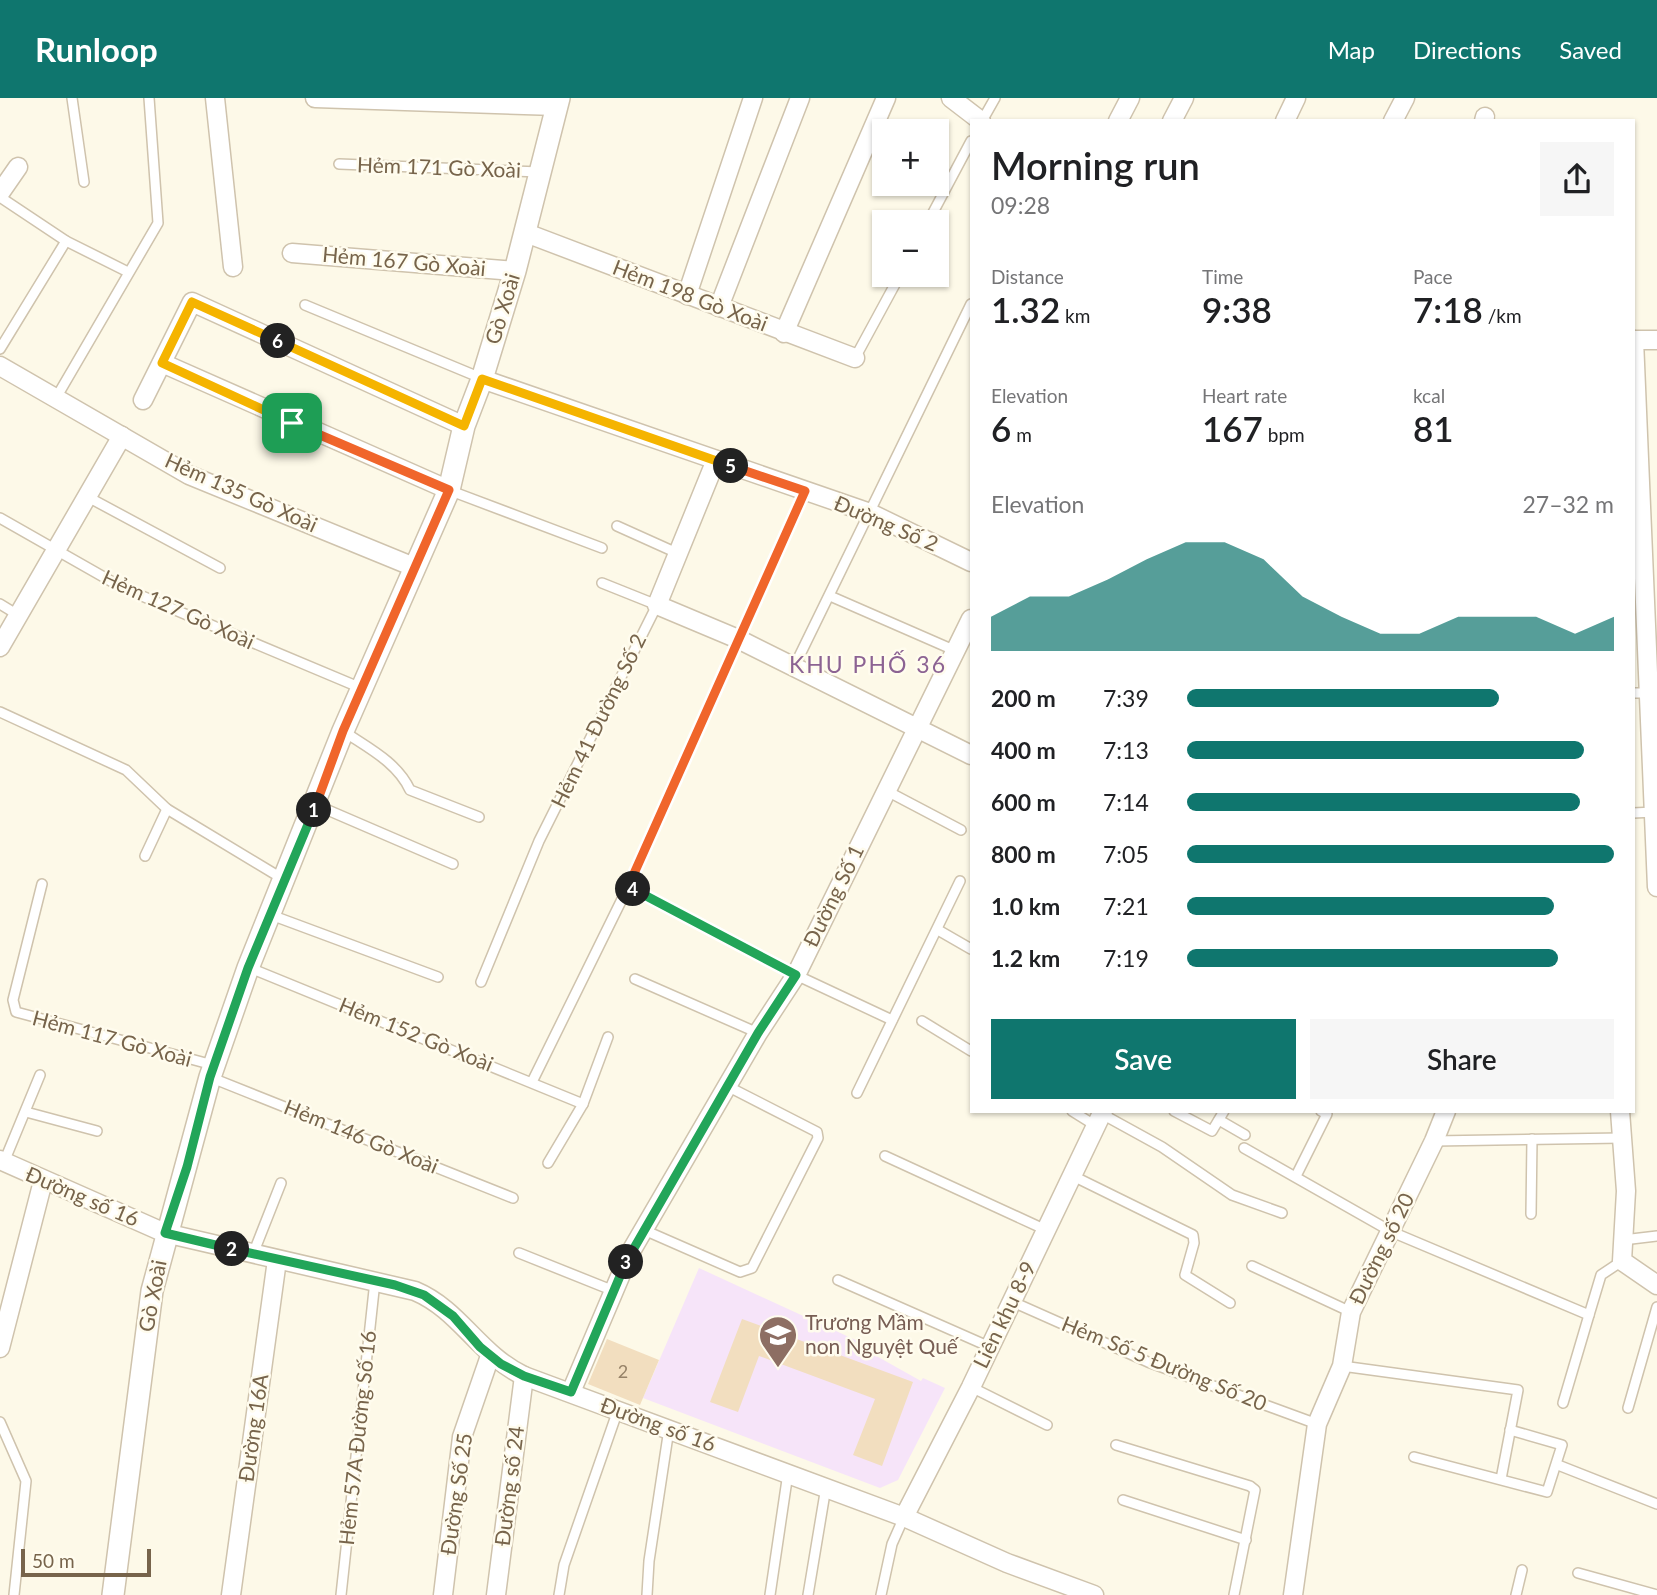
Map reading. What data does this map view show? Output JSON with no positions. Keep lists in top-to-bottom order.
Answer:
{
  "streets": {
    "street": [
      "Hẻm 167 Gò Xoài",
      "Hẻm 198 Gò Xoài",
      "Gò Xoài",
      "Hẻm 135 Gò Xoài",
      "Đường Số 2",
      "Hẻm 41 Đường Số 2",
      "Đường Số 1",
      "Đường số 16",
      "Đường số 20",
      "Liên khu 8-9",
      "Đường 16A",
      "Đường số 24",
      "Đường Số 25"
    ],
    "lane": [
      "Hẻm 171 Gò Xoài",
      "Hẻm 127 Gò Xoài",
      "Hẻm 152 Gò Xoài",
      "Hẻm 117 Gò Xoài",
      "Hẻm 146 Gò Xoài",
      "Hẻm Số 5 Đường Số 20",
      "Hẻm 57A Đường Số 16"
    ]
  },
  "crossings": [
    ["Hẻm 171 Gò Xoài", "Gò Xoài"],
    ["Hẻm 167 Gò Xoài", "Gò Xoài"],
    ["Hẻm 198 Gò Xoài", "Gò Xoài"],
    ["Gò Xoài", "Hẻm 135 Gò Xoài"],
    ["Gò Xoài", "Đường Số 2"],
    ["Gò Xoài", "Hẻm 127 Gò Xoài"],
    ["Gò Xoài", "Hẻm 152 Gò Xoài"],
    ["Gò Xoài", "Hẻm 117 Gò Xoài"],
    ["Gò Xoài", "Hẻm 146 Gò Xoài"],
    ["Gò Xoài", "Đường số 16"],
    ["Đường Số 2", "Hẻm 41 Đường Số 2"],
    ["Đường Số 1", "Đường số 16"],
    ["Hẻm 117 Gò Xoài", "Hẻm 146 Gò Xoài"],
    ["Đường số 16", "Liên khu 8-9"],
    ["Đường số 16", "Đường 16A"],
    ["Đường số 16", "Hẻm 57A Đường Số 16"],
    ["Đường số 16", "Đường số 24"],
    ["Đường số 16", "Đường Số 25"],
    ["Đường số 20", "Hẻm Số 5 Đường Số 20"],
    ["Liên khu 8-9", "Hẻm Số 5 Đường Số 20"]
  ],
  "districts": ["KHU PHỐ 36"],
  "places": {
    "school or university": ["Trương Mầm non Nguyệt Quế"]
  },
  "house_numbers": ["2"],
  "scale_bar": "50 m",
  "page": {
    "header": "Runloop",
    "nav": ["Map", "Directions", "Saved"],
    "map_buttons": ["+", "−"],
    "heading": ["Morning run", "09:28"],
    "stats": [
      ["Distance", "1.32 km"],
      ["Time", "9:38"],
      ["Pace", "7:18 /km"],
      ["Elevation", "6 m"],
      ["Heart rate", "167 bpm"],
      ["kcal", "81"]
    ],
    "pins": [
      "6",
      "5",
      "1",
      "4",
      "2",
      "3"
    ],
    "chart": ["Elevation", "27–32 m"],
    "list": [
      {
        "name": "200 m",
        "note": "7:39"
      },
      {
        "name": "400 m",
        "note": "7:13"
      },
      {
        "name": "600 m",
        "note": "7:14"
      },
      {
        "name": "800 m",
        "note": "7:05"
      },
      {
        "name": "1.0 km",
        "note": "7:21"
      },
      {
        "name": "1.2 km",
        "note": "7:19"
      }
    ],
    "buttons": ["Save", "Share"],
    "scale": "50 m"
  }
}
